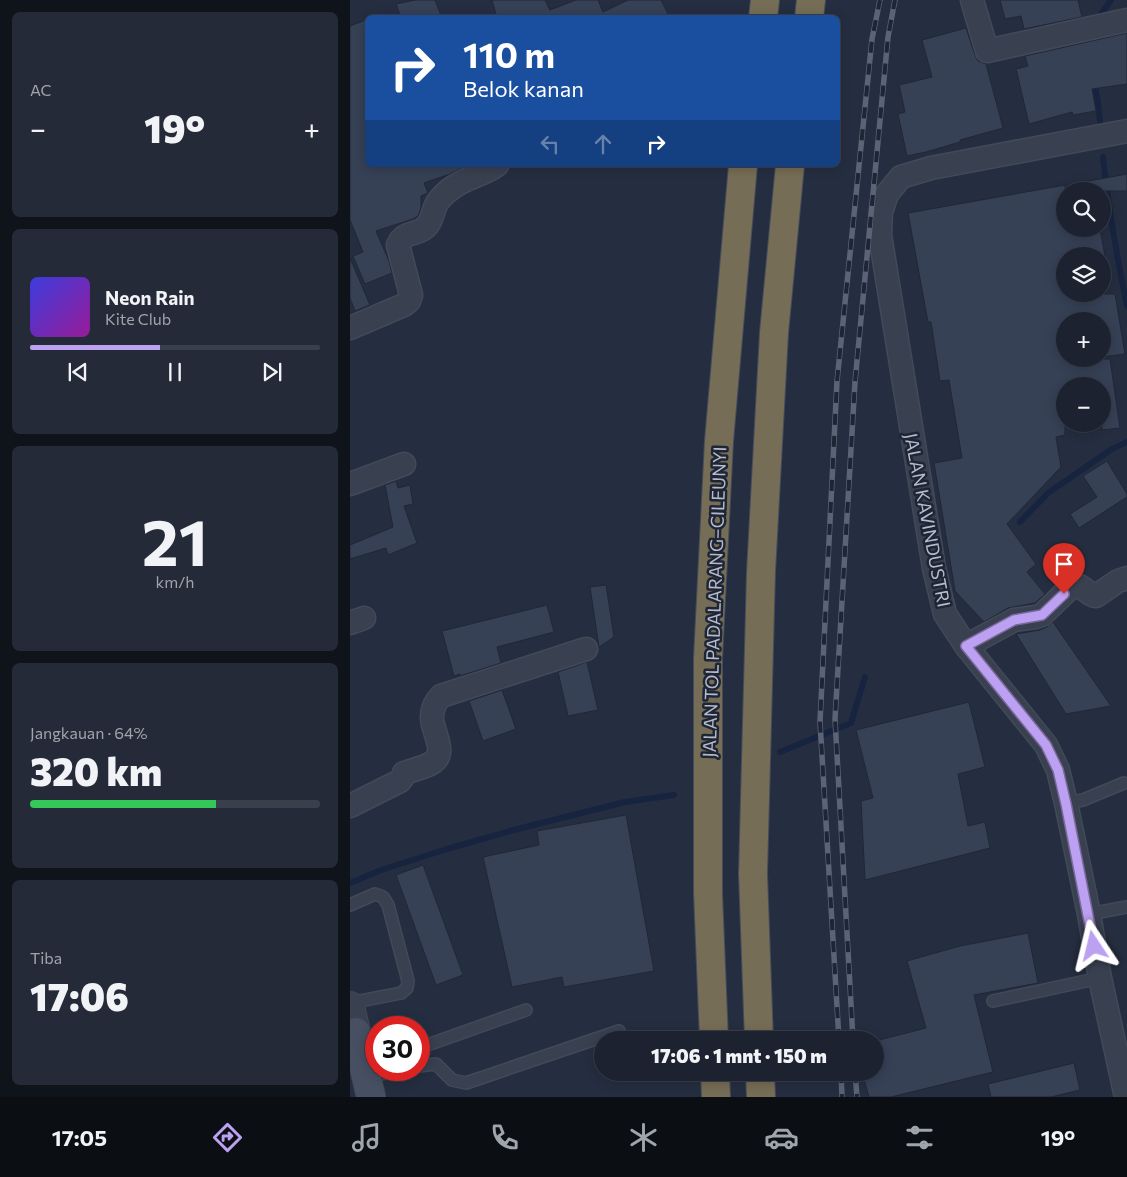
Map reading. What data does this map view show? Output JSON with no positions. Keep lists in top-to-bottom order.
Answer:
{
  "streets": {
    "highway": ["JALAN TOL PADALARANG–CILEUNYI"],
    "street": ["JALAN KAVINDUSTRI"]
  },
  "page": {
    "tile": [
      "AC",
      ["21", "km/h"],
      ["Jangkauan · 64%", "320 km"],
      ["Tiba", "17:06"]
    ],
    "turn": ["110 m", "Belok kanan"],
    "heat": ["−", "19°", "+"],
    "map_buttons": ["+", "−"],
    "song": ["Neon Rain", "Kite Club"],
    "limit": "30",
    "trip": "17:06 · 1 mnt · 150 m",
    "tabs": ["17:05", "19°"]
  }
}
